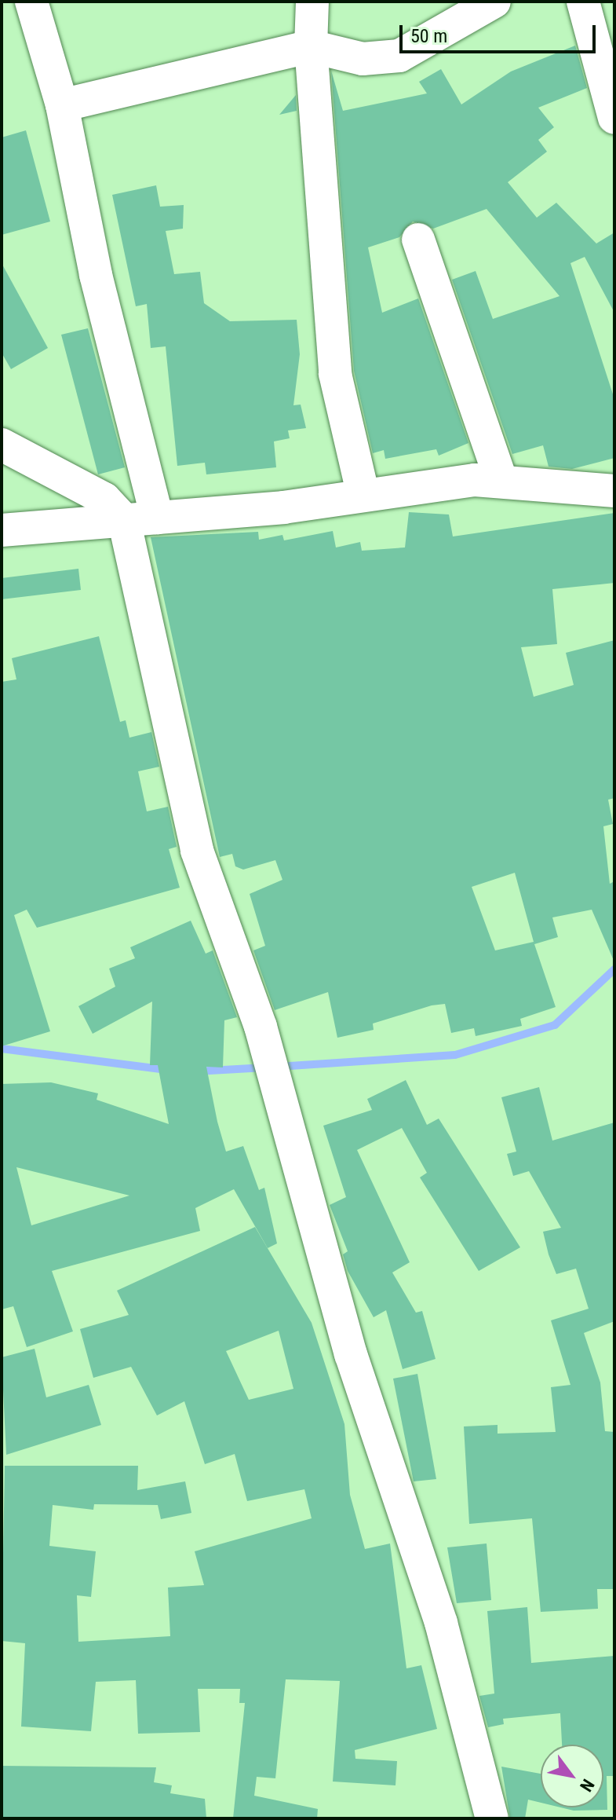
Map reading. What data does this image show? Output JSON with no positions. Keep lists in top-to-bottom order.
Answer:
{
  "scale_bar": "50 m",
  "north": "bottom right"
}
